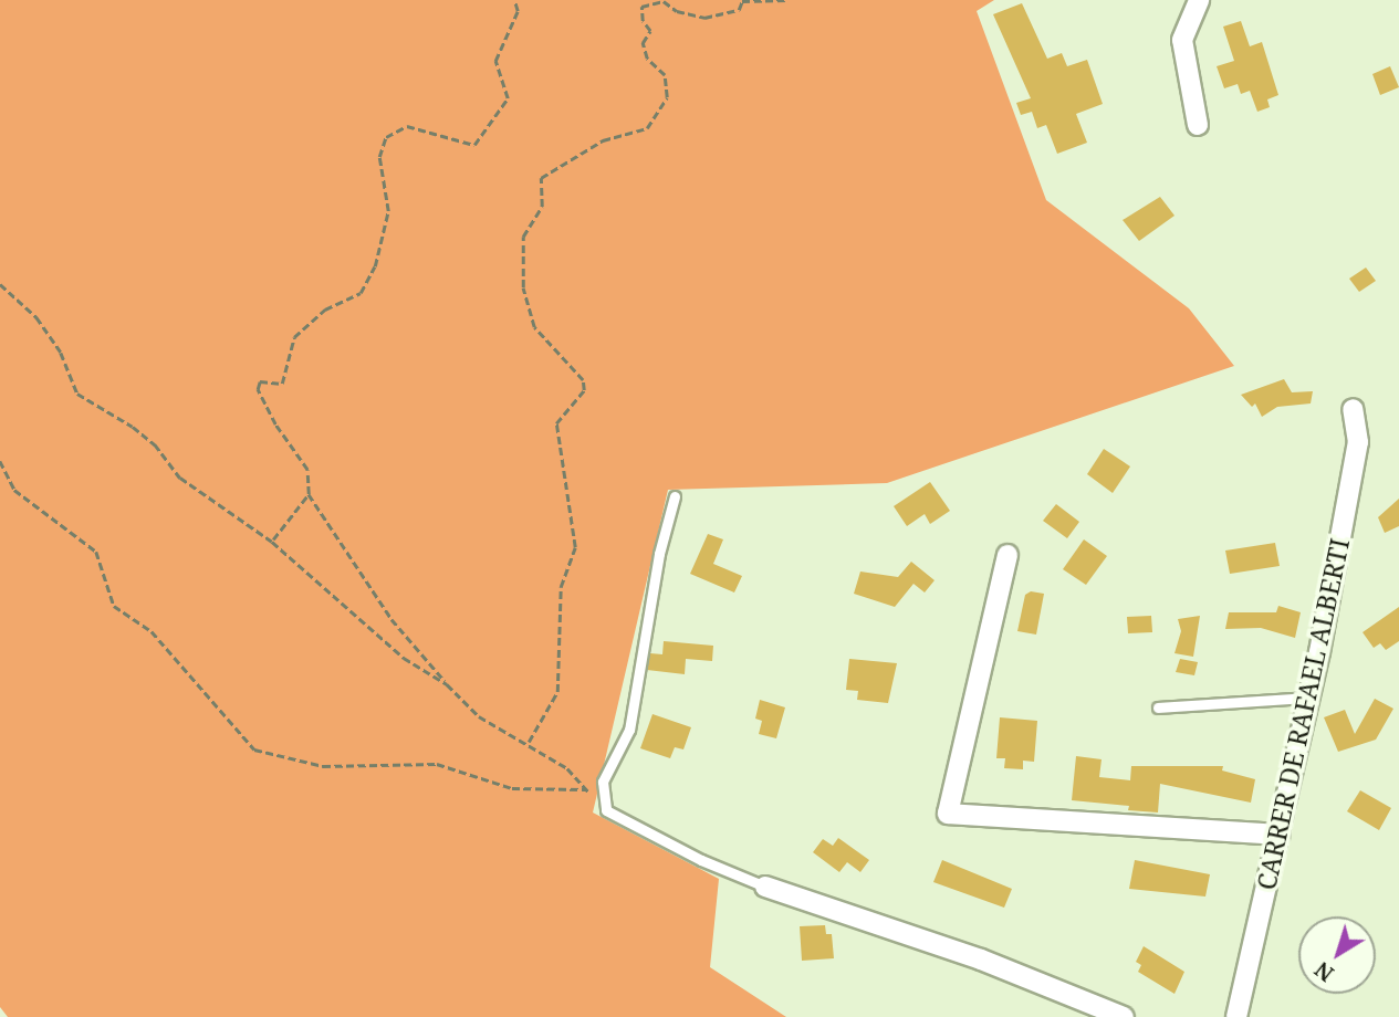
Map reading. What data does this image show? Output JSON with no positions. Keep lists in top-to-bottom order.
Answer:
{
  "streets": {
    "street": ["CARRER DE RAFAEL ALBERTI"]
  },
  "north": "bottom left"
}
